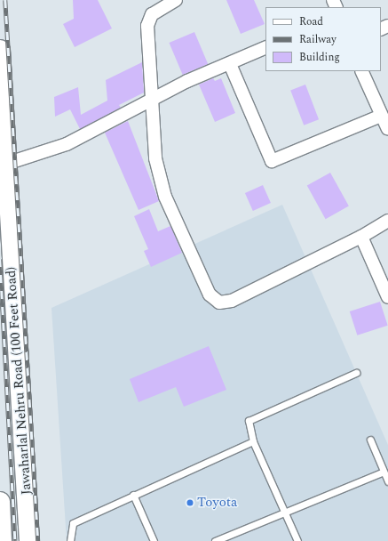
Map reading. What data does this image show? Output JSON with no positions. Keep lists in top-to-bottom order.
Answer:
{
  "streets": {
    "main road": ["Jawaharlal Nehru Road (100 Feet Road)"]
  },
  "places": ["Toyota"],
  "legend": ["Road", "Railway", "Building"]
}
